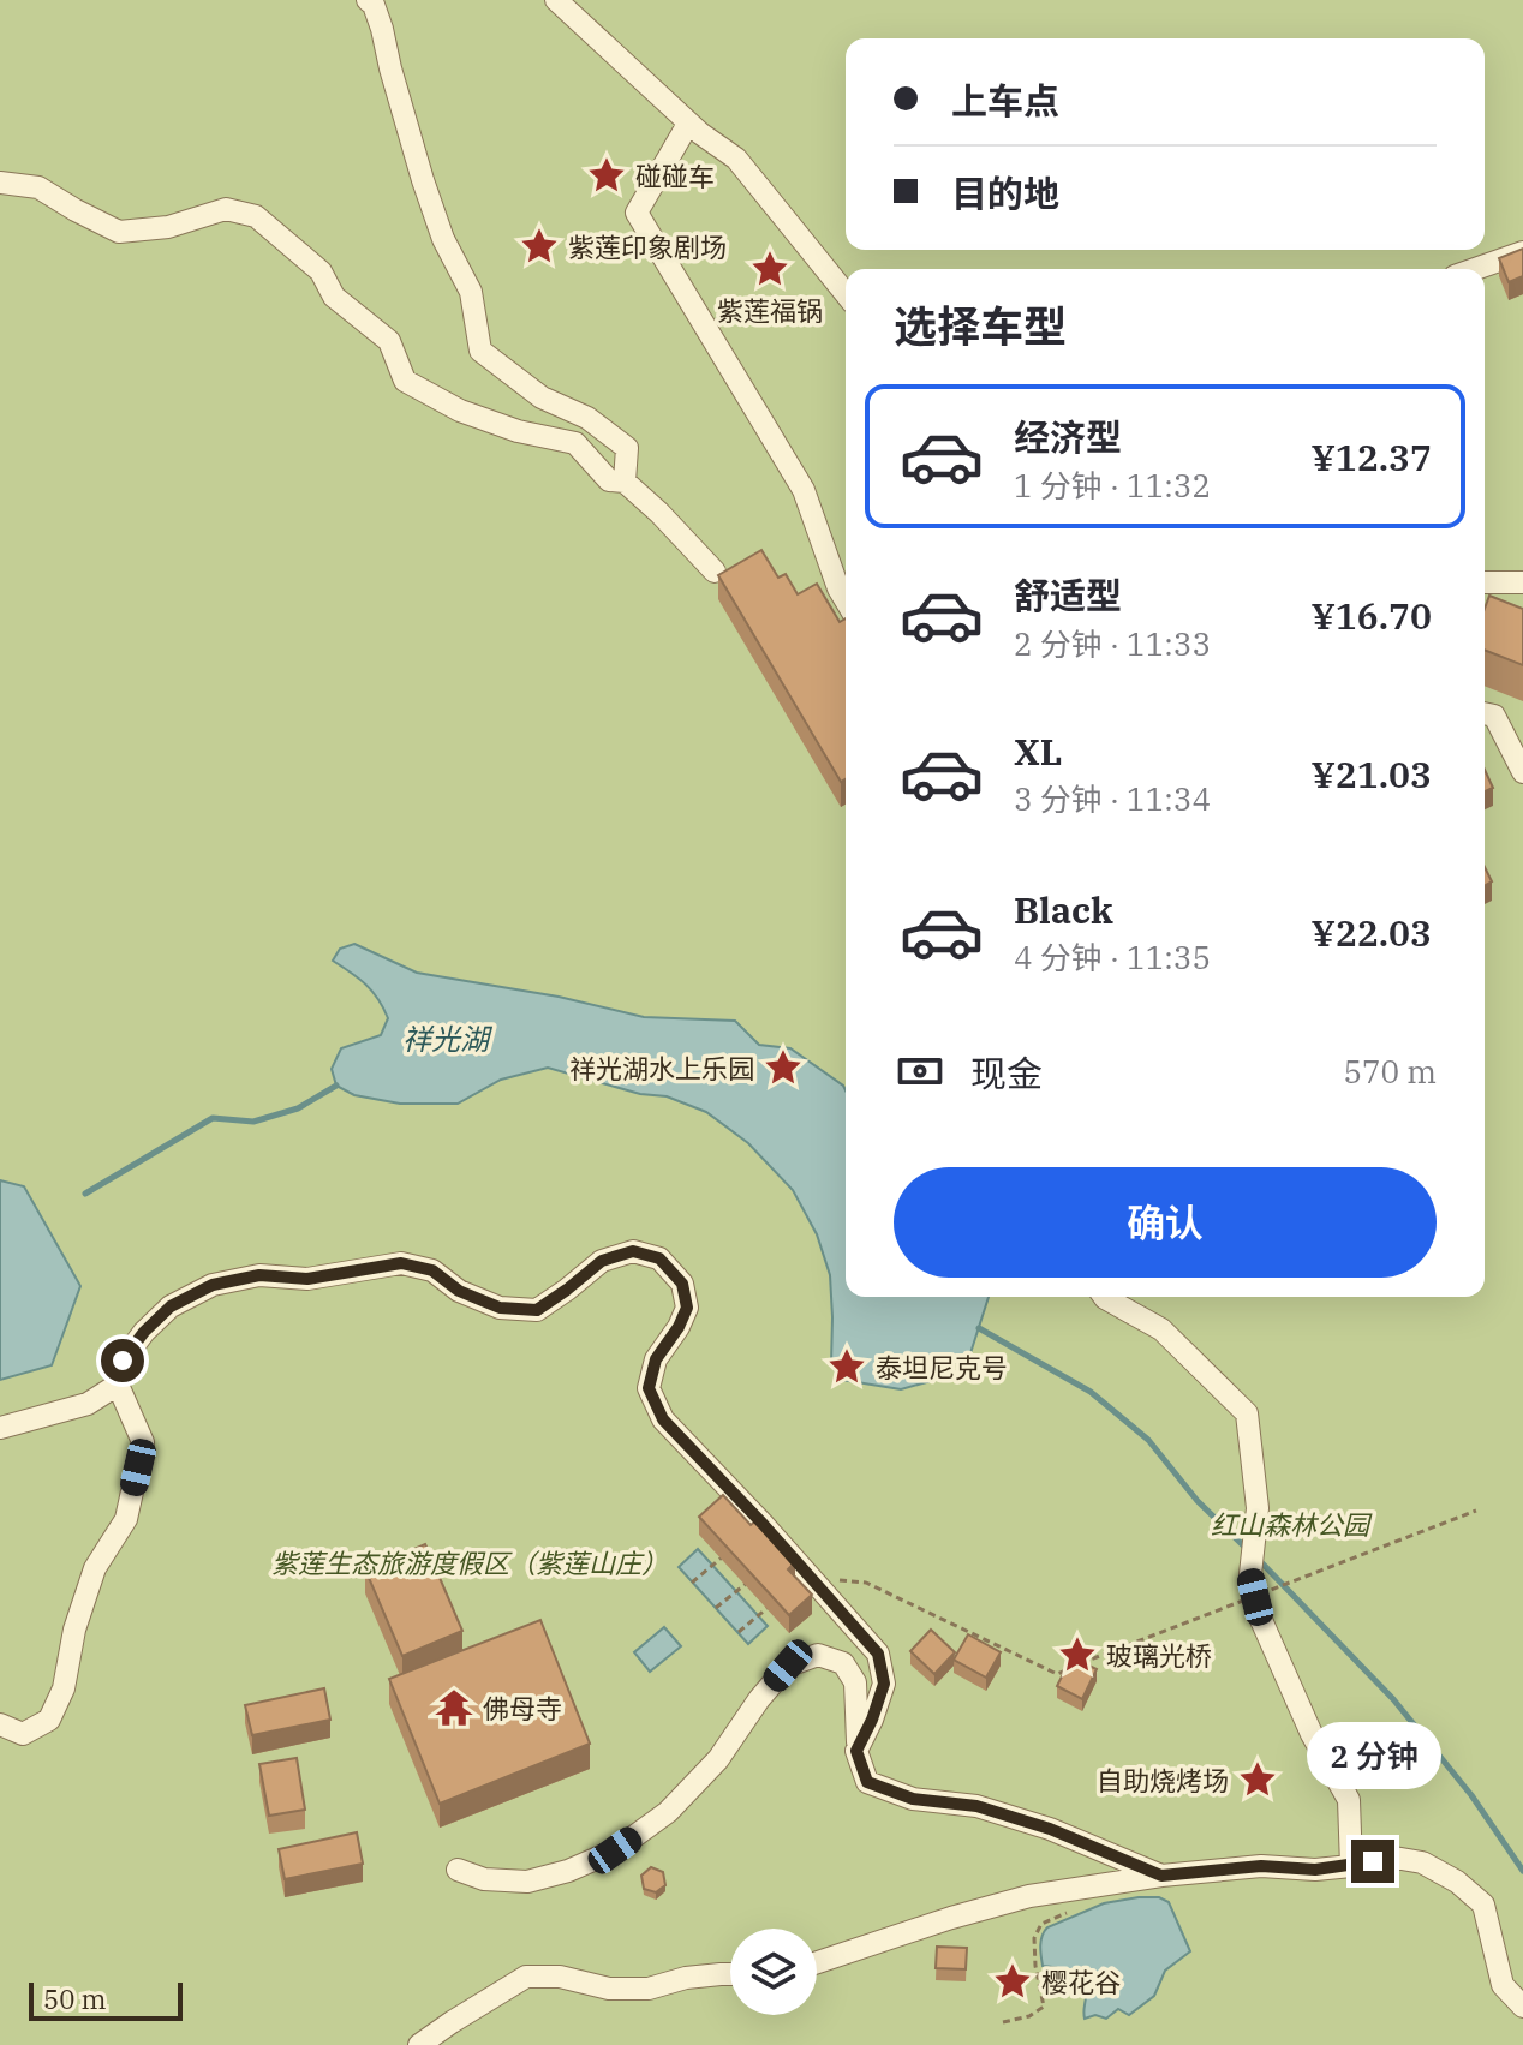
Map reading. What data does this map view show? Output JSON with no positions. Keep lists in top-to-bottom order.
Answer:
{
  "water": ["祥光湖"],
  "parks": ["红山森林公园", "紫莲生态旅游度假区（紫莲山庄）"],
  "places": {
    "place": [
      "碰碰车",
      "紫莲印象剧场",
      "紫莲福锅",
      "祥光湖水上乐园",
      "泰坦尼克号",
      "玻璃光桥",
      "自助烧烤场",
      "樱花谷"
    ],
    "temple": ["佛母寺"]
  },
  "scale_bar": "50 m",
  "page": {
    "banner": ["上车点", "目的地"],
    "heading": "选择车型",
    "list": [
      {
        "name": "经济型",
        "note": "1 分钟 · 11:32",
        "value": "¥12.37"
      },
      {
        "name": "舒适型",
        "note": "2 分钟 · 11:33",
        "value": "¥16.70"
      },
      {
        "name": "XL",
        "note": "3 分钟 · 11:34",
        "value": "¥21.03"
      },
      {
        "name": "Black",
        "note": "4 分钟 · 11:35",
        "value": "¥22.03"
      }
    ],
    "pay": ["现金", "570 m"],
    "buttons": "确认",
    "bubble": "2 分钟",
    "scale": "50 m"
  }
}
